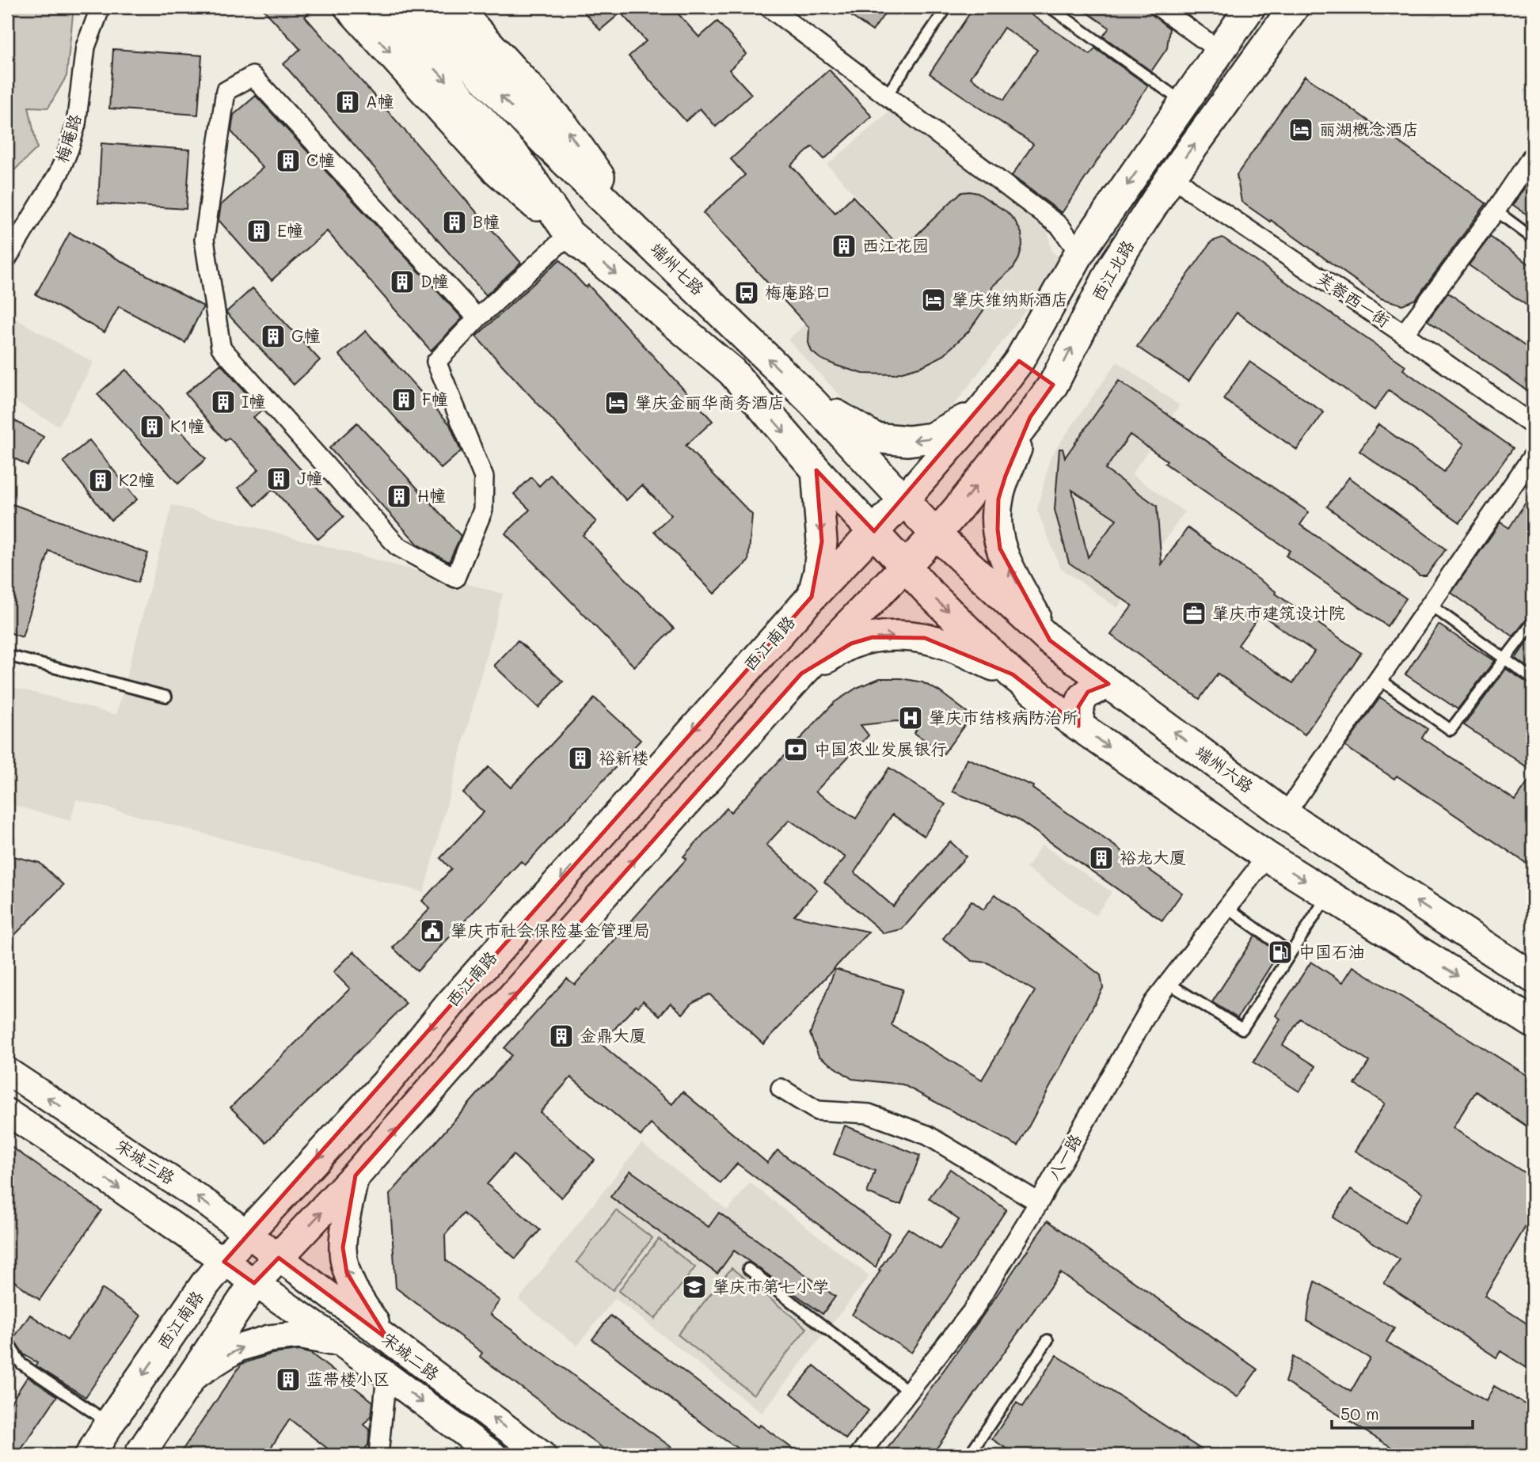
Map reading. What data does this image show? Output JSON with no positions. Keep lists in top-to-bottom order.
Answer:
{
  "streets": {
    "main road": [
      "端州七路",
      "西江北路",
      "西江南路",
      "端州六路",
      "宋城三路",
      "宋城二路"
    ],
    "street": ["梅庵路", "芙蓉西一街", "八一路"]
  },
  "crossings": [
    ["端州七路", "西江北路"],
    ["端州七路", "西江南路"],
    ["端州七路", "端州六路"],
    ["西江北路", "芙蓉西一街"],
    ["西江北路", "西江南路"],
    ["西江北路", "端州六路"],
    ["西江南路", "宋城三路"],
    ["宋城三路", "宋城二路"]
  ],
  "places": {
    "building": [
      "A幢",
      "C幢",
      "B幢",
      "E幢",
      "西江花园",
      "D幢",
      "G幢",
      "F幢",
      "I幢",
      "K1幢",
      "J幢",
      "K2幢",
      "H幢",
      "裕新楼",
      "裕龙大厦",
      "金鼎大厦",
      "蓝带楼小区"
    ],
    "hotel": ["丽湖概念酒店", "肇庆维纳斯酒店", "肇庆金丽华商务酒店"],
    "bus stop": ["梅庵路口"],
    "office": ["肇庆市建筑设计院"],
    "hospital": ["肇庆市结核病防治所"],
    "bank": ["中国农业发展银行"],
    "public building": ["肇庆市社会保险基金管理局"],
    "fuel station": ["中国石油"],
    "school or university": ["肇庆市第七小学"]
  },
  "scale_bar": "50 m"
}
